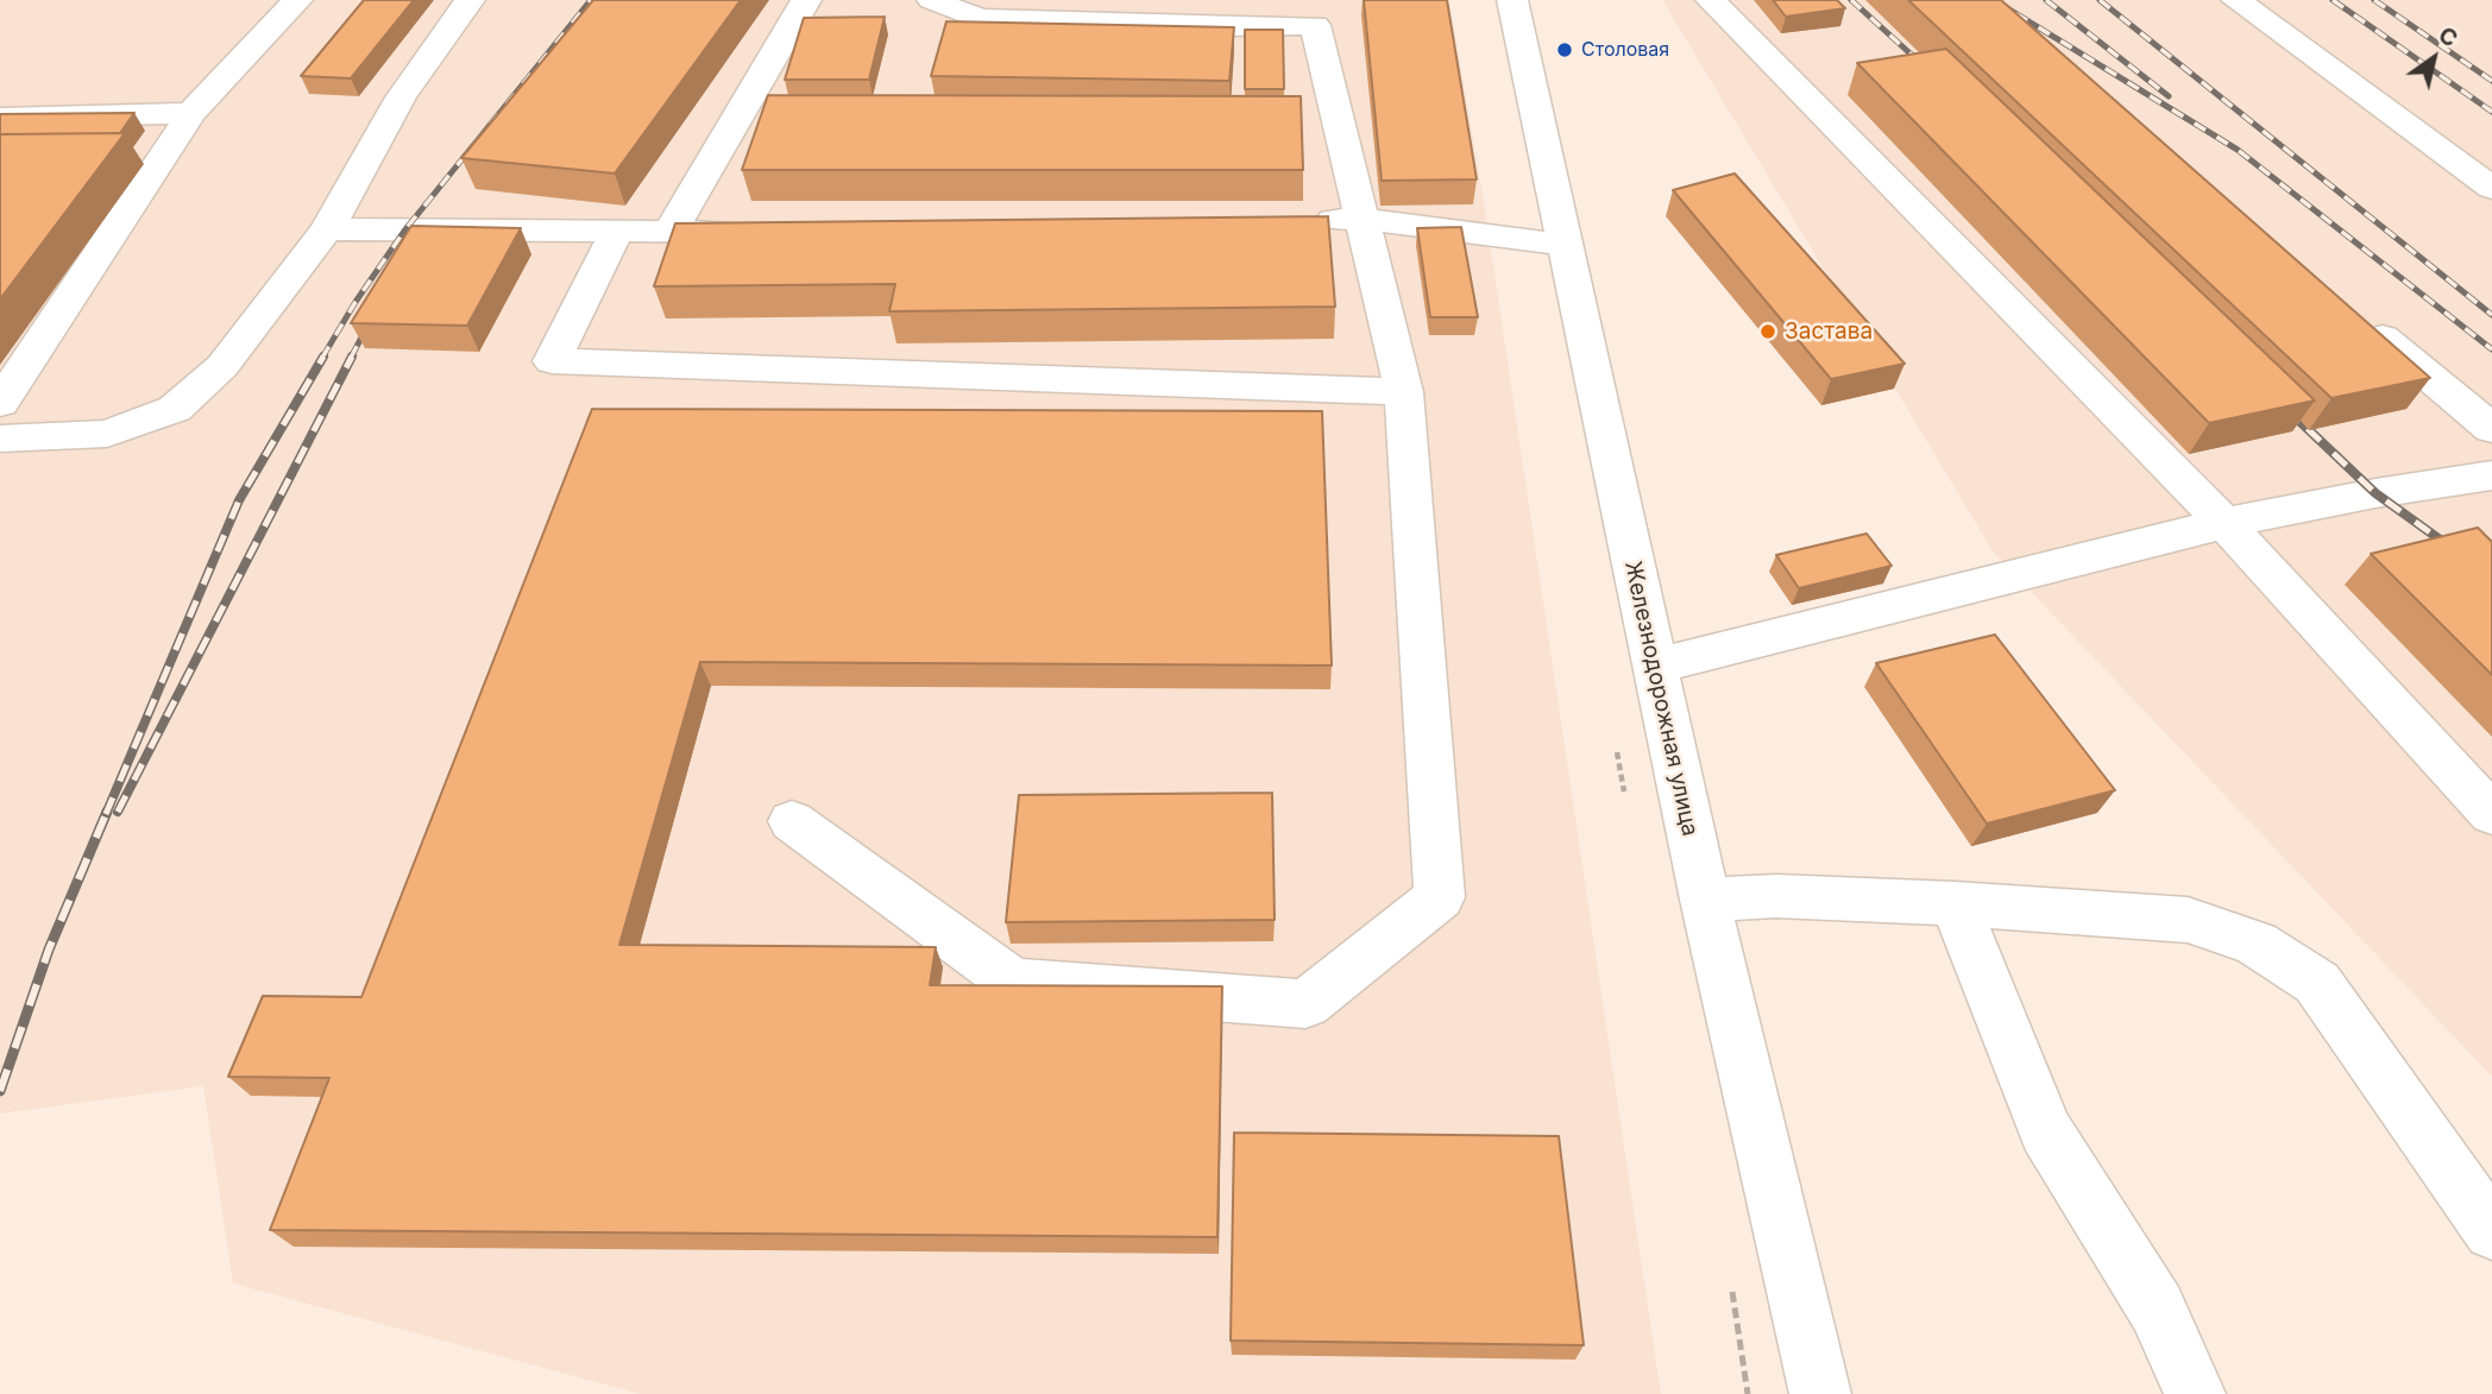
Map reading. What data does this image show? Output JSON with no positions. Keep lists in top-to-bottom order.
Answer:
{
  "streets": {
    "street": ["Железнодорожная улица"]
  },
  "places": ["Столовая", "Застава"],
  "north": "top right"
}
